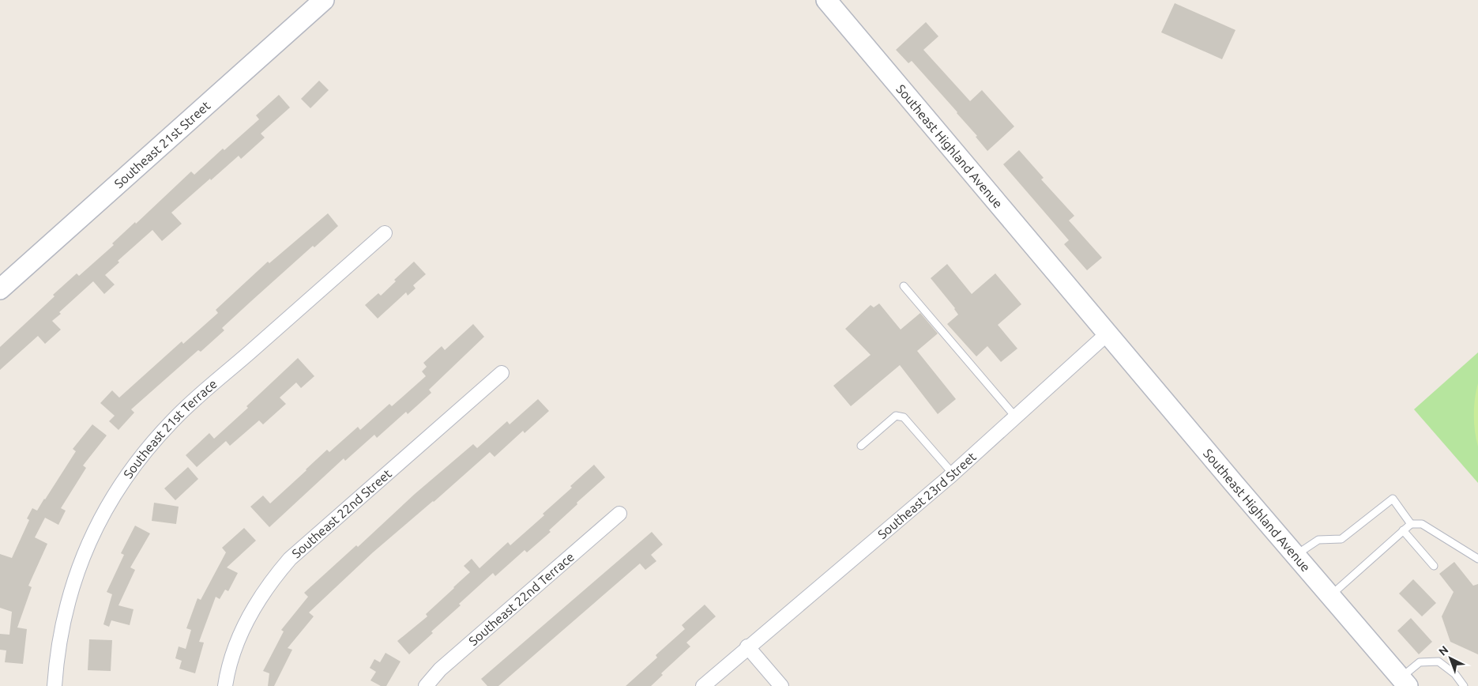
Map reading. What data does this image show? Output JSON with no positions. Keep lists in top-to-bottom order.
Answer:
{
  "streets": {
    "street": [
      "Southeast 21st Street",
      "Southeast Highland Avenue",
      "Southeast 21st Terrace",
      "Southeast 23rd Street",
      "Southeast 22nd Street",
      "Southeast 22nd Terrace"
    ]
  },
  "crossings": [
    ["Southeast Highland Avenue", "Southeast 23rd Street"]
  ],
  "north": "top left"
}
